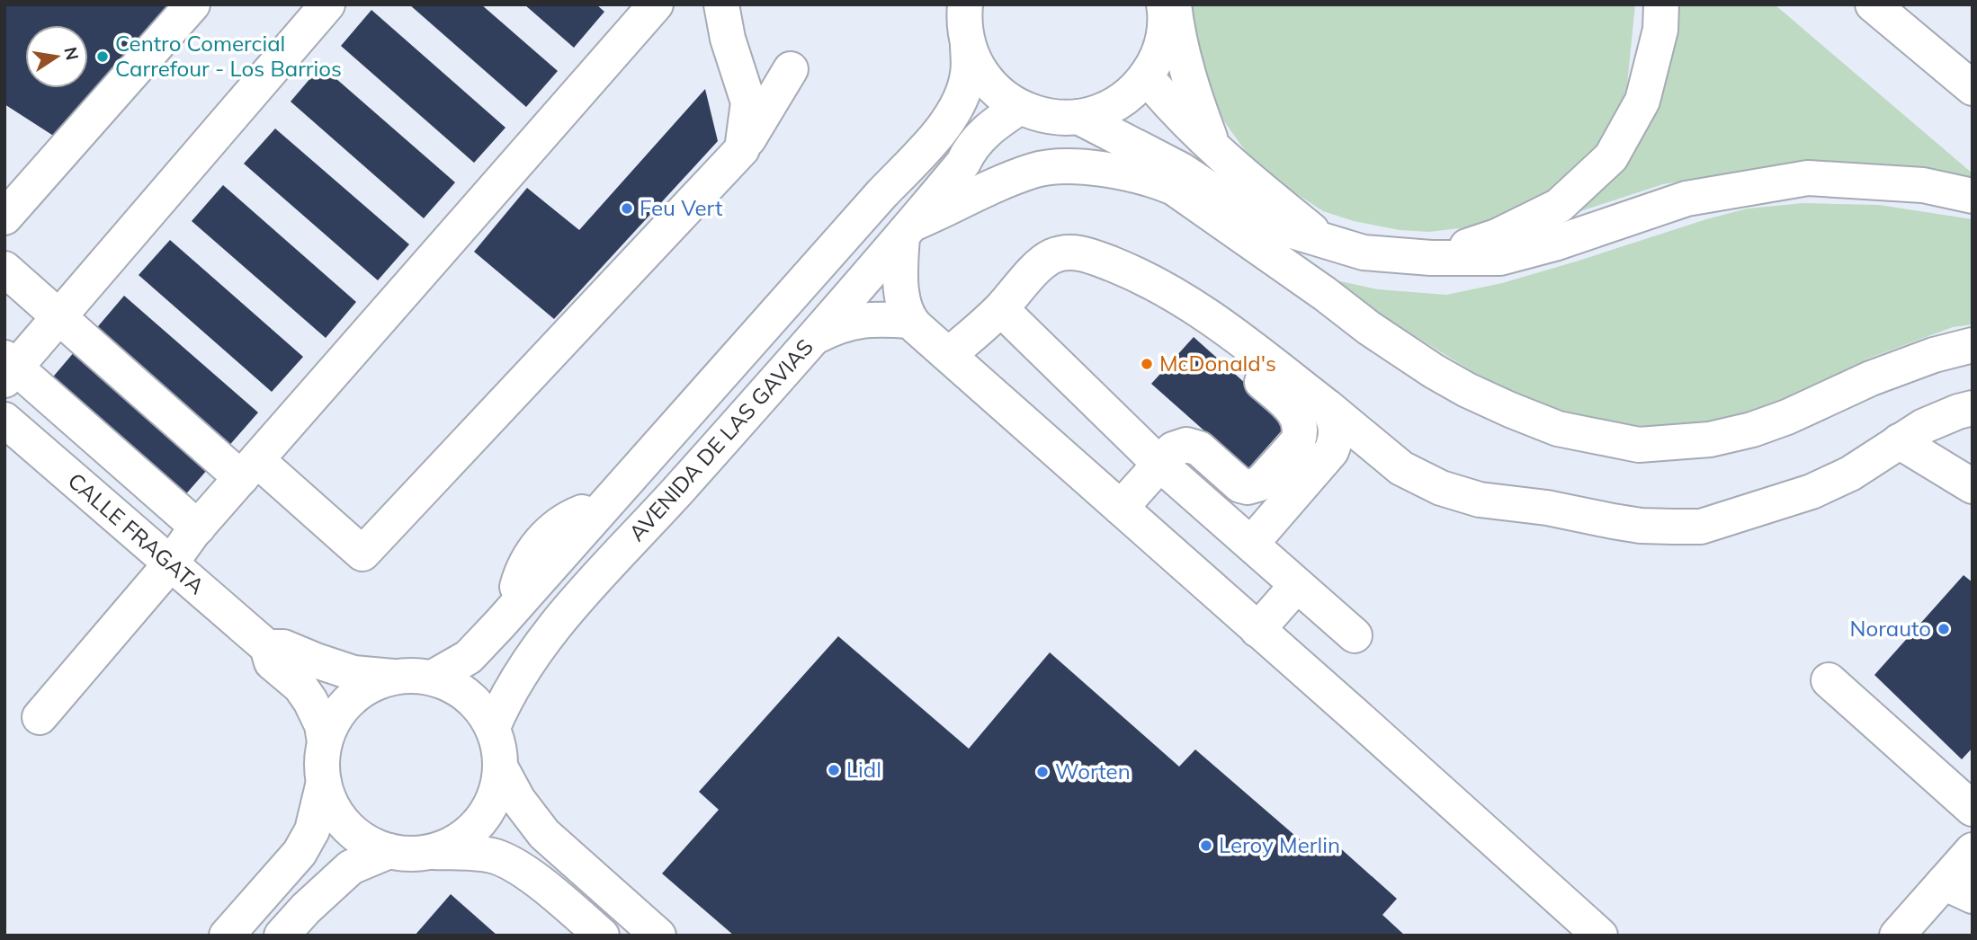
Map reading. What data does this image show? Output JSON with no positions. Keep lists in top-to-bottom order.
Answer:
{
  "streets": {
    "main road": ["AVENIDA DE LAS GAVIAS", "CALLE FRAGATA"]
  },
  "crossings": [
    ["AVENIDA DE LAS GAVIAS", "CALLE FRAGATA"]
  ],
  "places": [
    "Centro Comercial Carrefour - Los Barrios",
    "Feu Vert",
    "McDonald's",
    "Norauto",
    "Lidl",
    "Worten",
    "Leroy Merlin"
  ],
  "north": "right"
}
